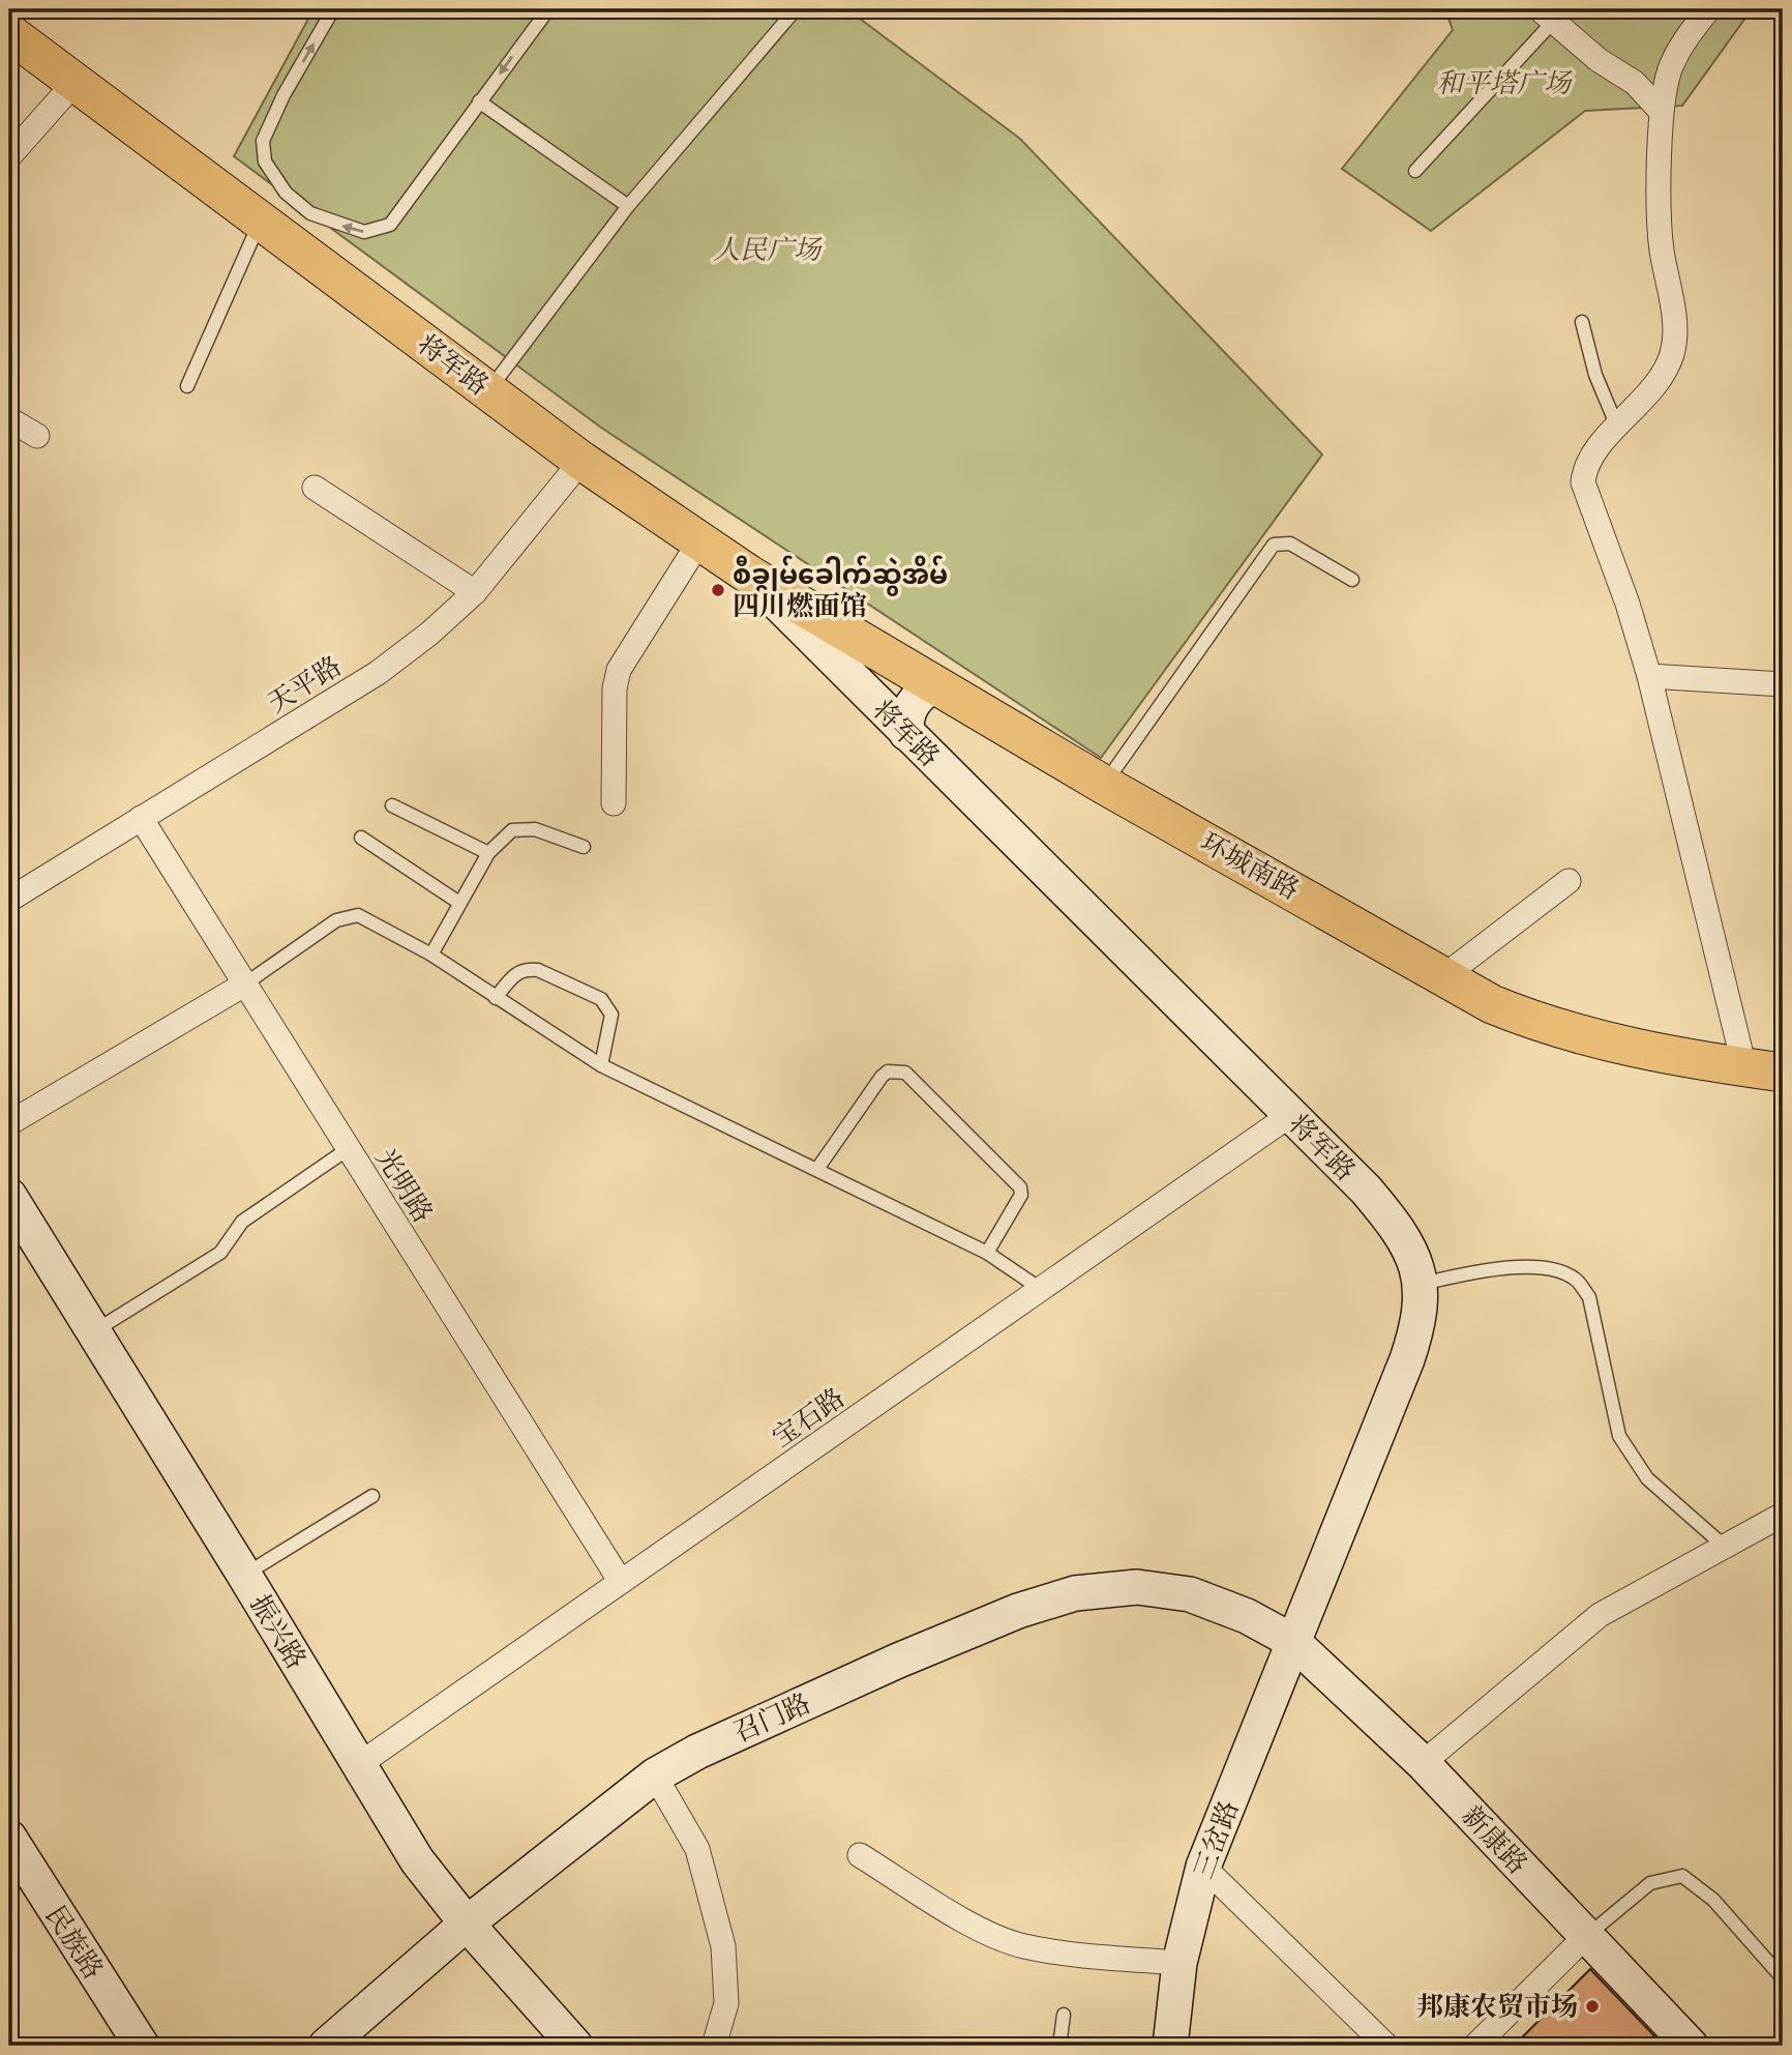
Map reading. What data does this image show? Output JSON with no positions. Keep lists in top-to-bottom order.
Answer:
{
  "streets": {
    "main road": [
      "将军路",
      "环城南路",
      "振兴路",
      "召门路",
      "三岔路",
      "新康路",
      "民族路"
    ],
    "street": ["天平路", "光明路", "宝石路"]
  },
  "crossings": [
    ["将军路", "天平路"],
    ["将军路", "环城南路"],
    ["将军路", "宝石路"],
    ["将军路", "召门路"],
    ["将军路", "三岔路"],
    ["将军路", "新康路"],
    ["天平路", "光明路"],
    ["光明路", "宝石路"],
    ["宝石路", "振兴路"],
    ["振兴路", "召门路"],
    ["召门路", "三岔路"],
    ["召门路", "新康路"],
    ["三岔路", "新康路"]
  ],
  "parks": ["和平塔广场", "人民广场"],
  "places": ["စီချွမ်ခေါက်ဆွဲအိမ် 四川燃面馆", "邦康农贸市场"]
}
